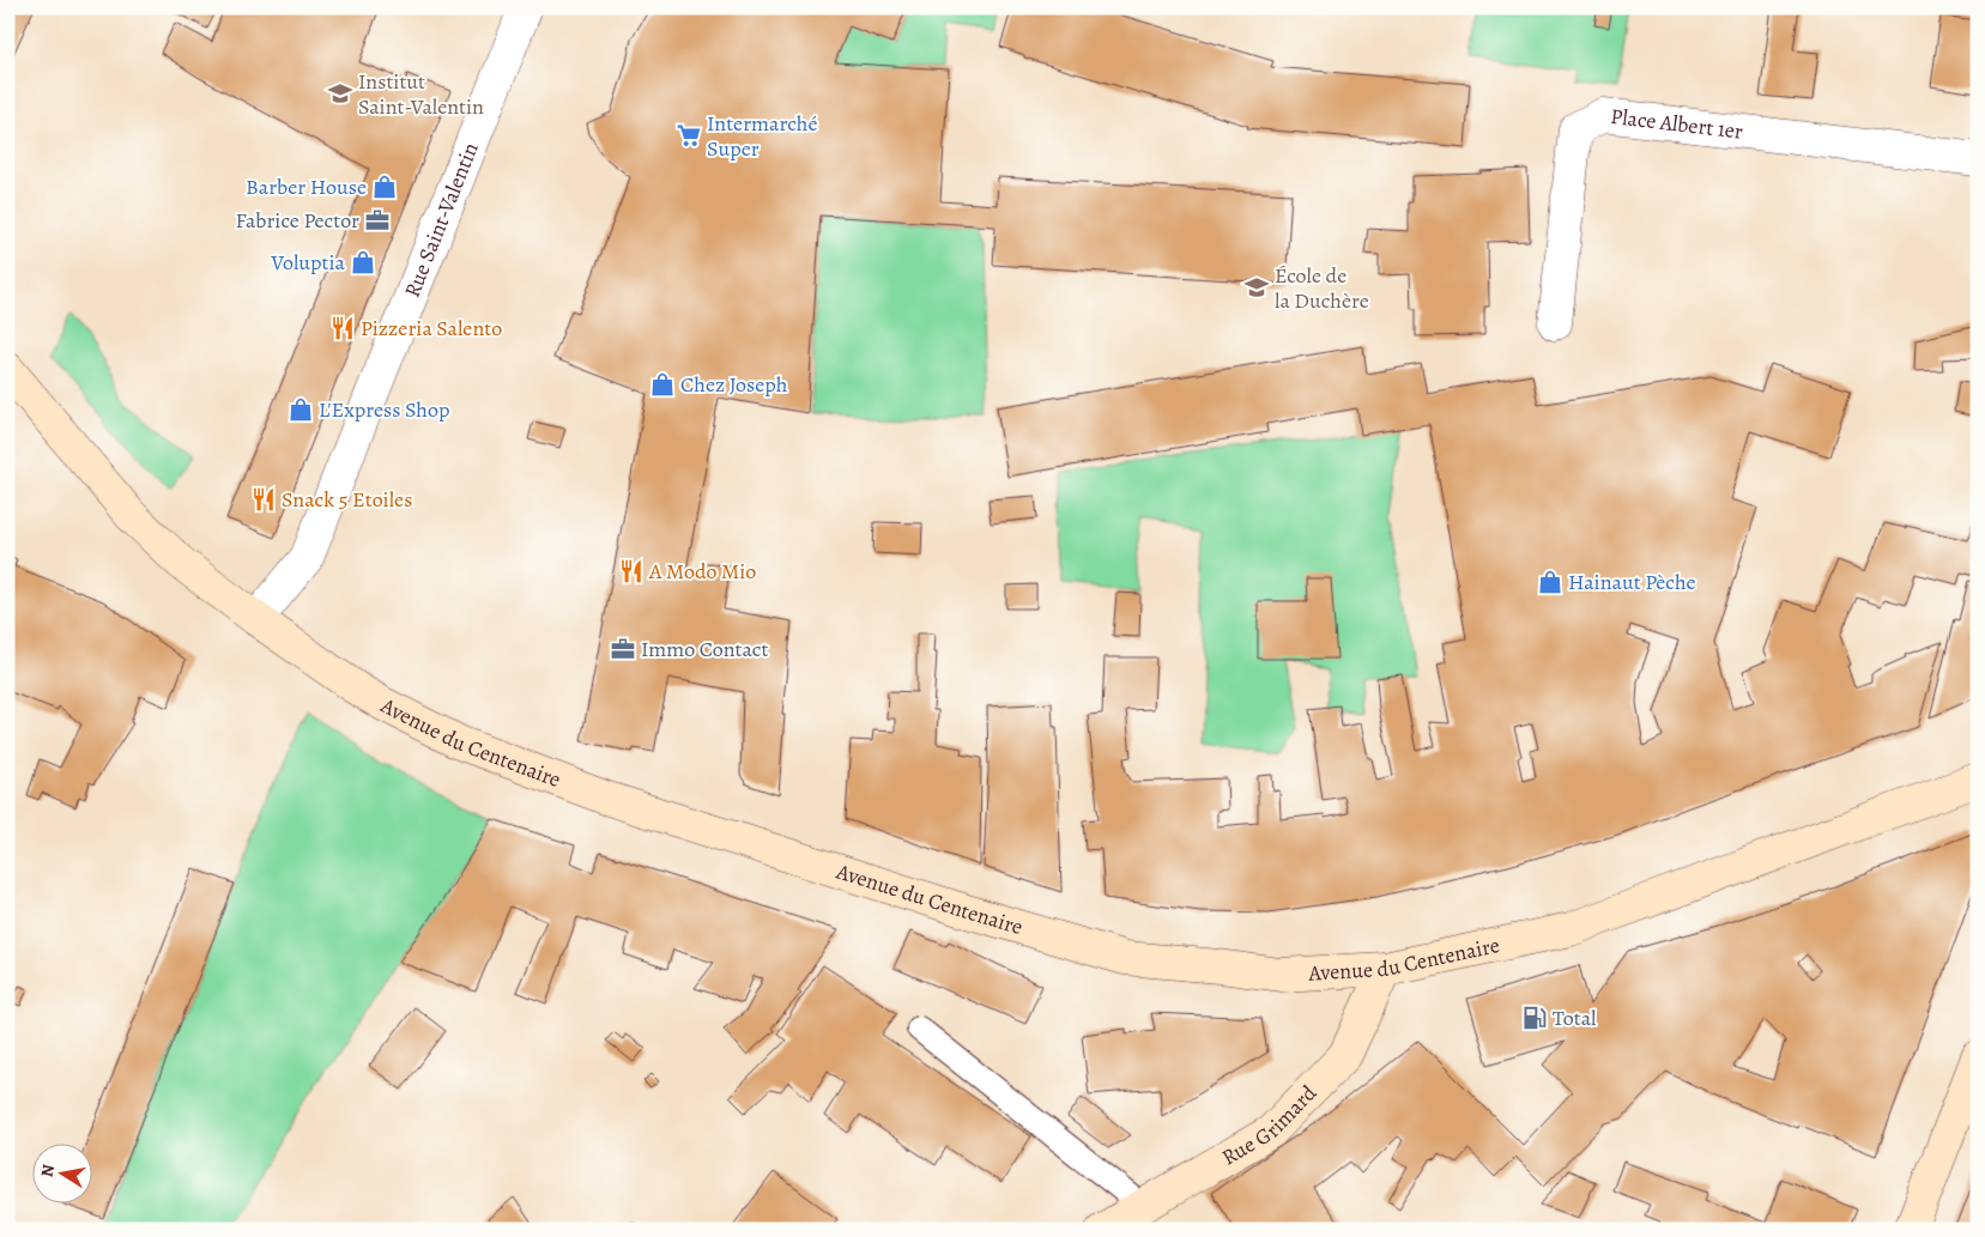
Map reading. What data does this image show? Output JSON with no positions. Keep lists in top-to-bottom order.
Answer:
{
  "streets": {
    "main road": ["Avenue du Centenaire", "Rue Grimard"],
    "street": ["Place Albert 1er", "Rue Saint-Valentin"]
  },
  "crossings": [
    ["Rue Saint-Valentin", "Avenue du Centenaire"],
    ["Avenue du Centenaire", "Rue Grimard"]
  ],
  "places": {
    "school or university": ["Institut Saint-Valentin", "École de la Duchère"],
    "supermarket": ["Intermarché Super"],
    "shop": [
      "Barber House",
      "Voluptia",
      "Chez Joseph",
      "L'Express Shop",
      "Hainaut Pèche"
    ],
    "office": ["Fabrice Pector", "Immo Contact"],
    "restaurant": ["Pizzeria Salento", "Snack 5 Etoiles", "A Modo Mio"],
    "fuel station": ["Total"]
  },
  "north": "left"
}
